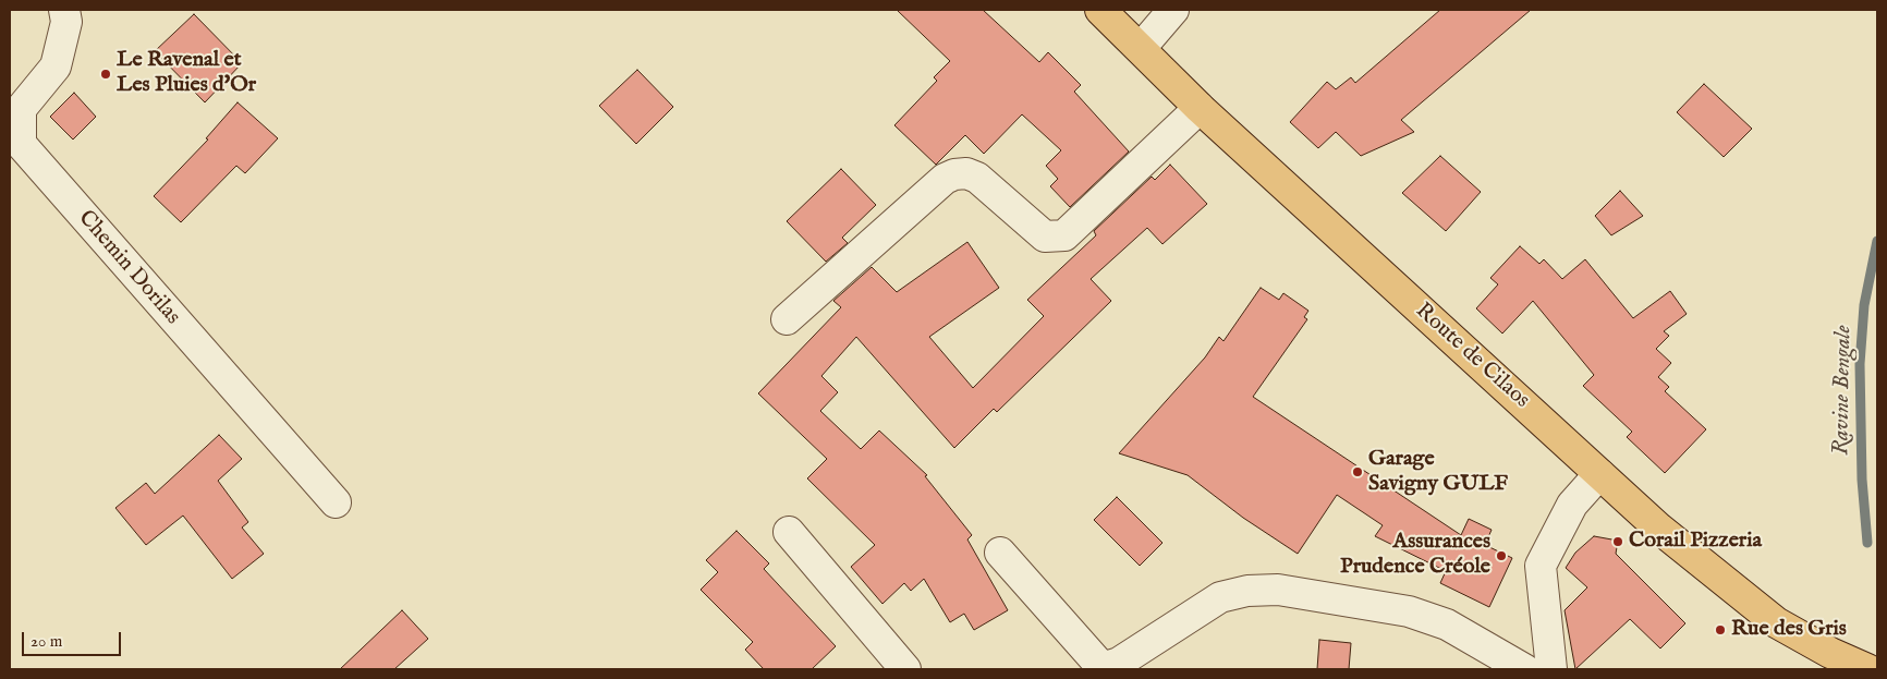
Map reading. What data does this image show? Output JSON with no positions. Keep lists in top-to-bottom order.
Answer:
{
  "streets": {
    "main road": ["Route de Cilaos"],
    "street": ["Chemin Dorilas"]
  },
  "water": ["Ravine Bengale"],
  "places": [
    "Le Ravenal et Les Pluies d'Or",
    "Garage Savigny GULF",
    "Corail Pizzeria",
    "Assurances Prudence Créole",
    "Rue des Gris"
  ],
  "scale_bar": "20 m"
}
